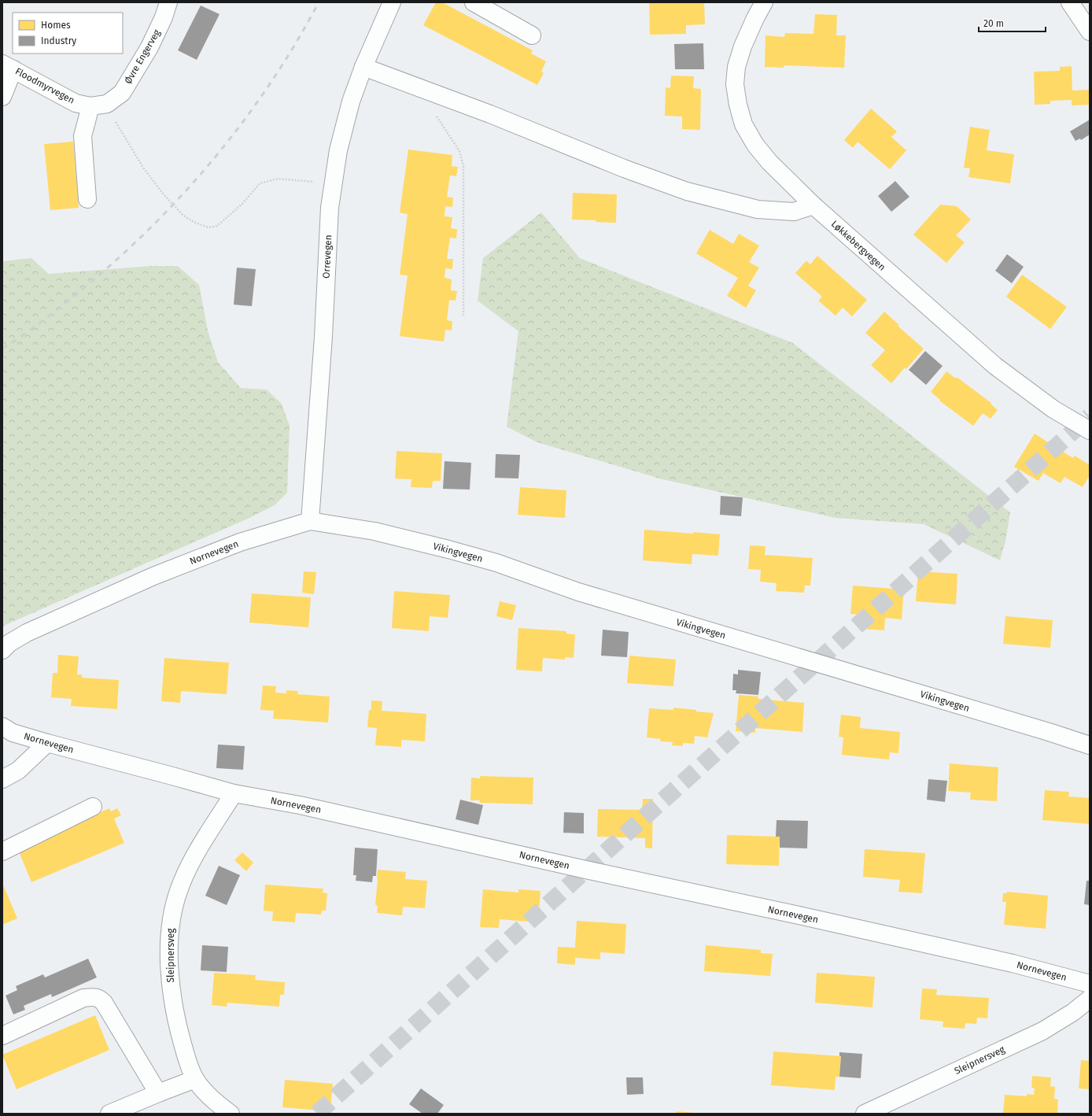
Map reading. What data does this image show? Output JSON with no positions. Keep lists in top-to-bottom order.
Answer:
{
  "streets": {
    "street": [
      "Øvre Engerveg",
      "Floodmyrvegen",
      "Løkkebergvegen",
      "Orrevegen",
      "Nornevegen",
      "Vikingvegen",
      "Sleipnersveg"
    ]
  },
  "crossings": [
    ["Øvre Engerveg", "Floodmyrvegen"],
    ["Orrevegen", "Nornevegen"],
    ["Orrevegen", "Vikingvegen"],
    ["Nornevegen", "Vikingvegen"],
    ["Nornevegen", "Sleipnersveg"]
  ],
  "legend": ["Homes", "Industry"],
  "scale_bar": "20 m"
}
